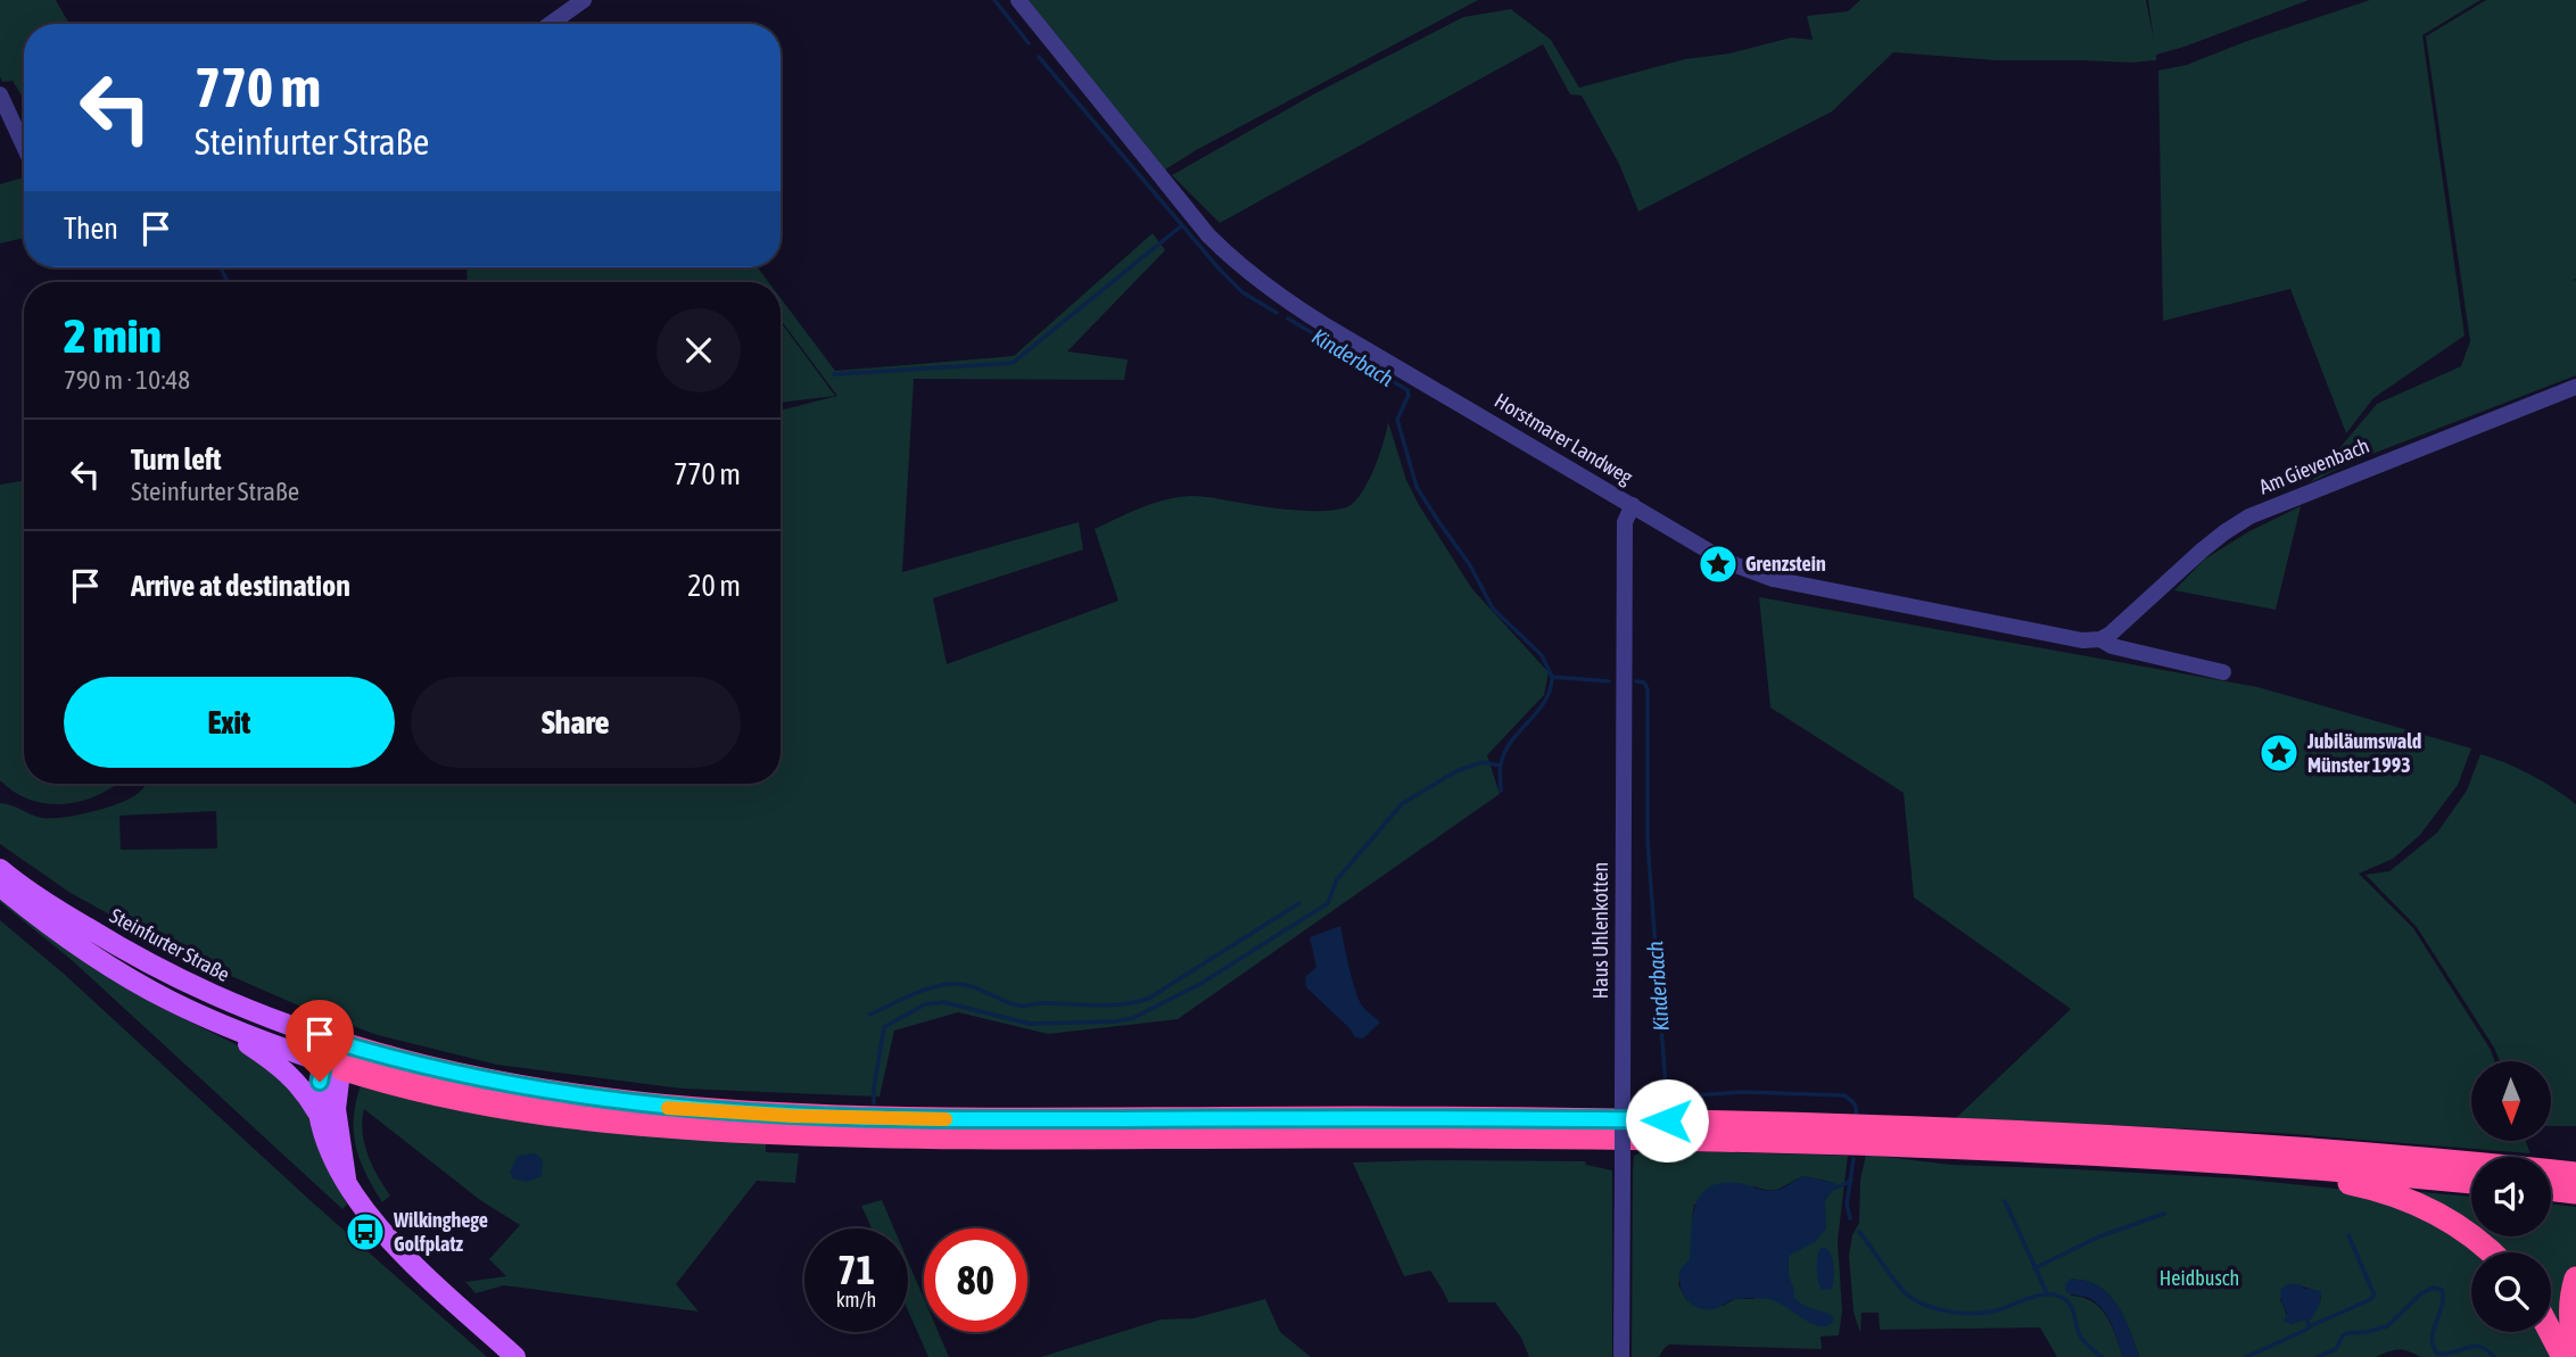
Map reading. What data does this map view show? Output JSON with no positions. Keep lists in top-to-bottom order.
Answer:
{
  "streets": {
    "main road": ["Steinfurter Straße"],
    "street": ["Horstmarer Landweg", "Am Gievenbach", "Haus Uhlenkotten"]
  },
  "crossings": [
    ["Horstmarer Landweg", "Am Gievenbach"],
    ["Horstmarer Landweg", "Haus Uhlenkotten"]
  ],
  "water": ["Kinderbach"],
  "parks": ["Heidbusch"],
  "places": {
    "place": ["Grenzstein", "Jubiläumswald Münster 1993"],
    "bus stop": ["Wilkinghege Golfplatz"]
  },
  "north": "bottom",
  "page": {
    "turn": ["770 m", "Steinfurter Straße"],
    "then": "Then",
    "heading": ["2 min", "790 m · 10:48"],
    "list": [
      {
        "name": "Turn left",
        "note": "Steinfurter Straße",
        "value": "770 m"
      },
      {
        "name": "Arrive at destination",
        "value": "20 m"
      }
    ],
    "buttons": ["Exit", "Share"],
    "speed": "71 km/h",
    "limit": "80"
  }
}
